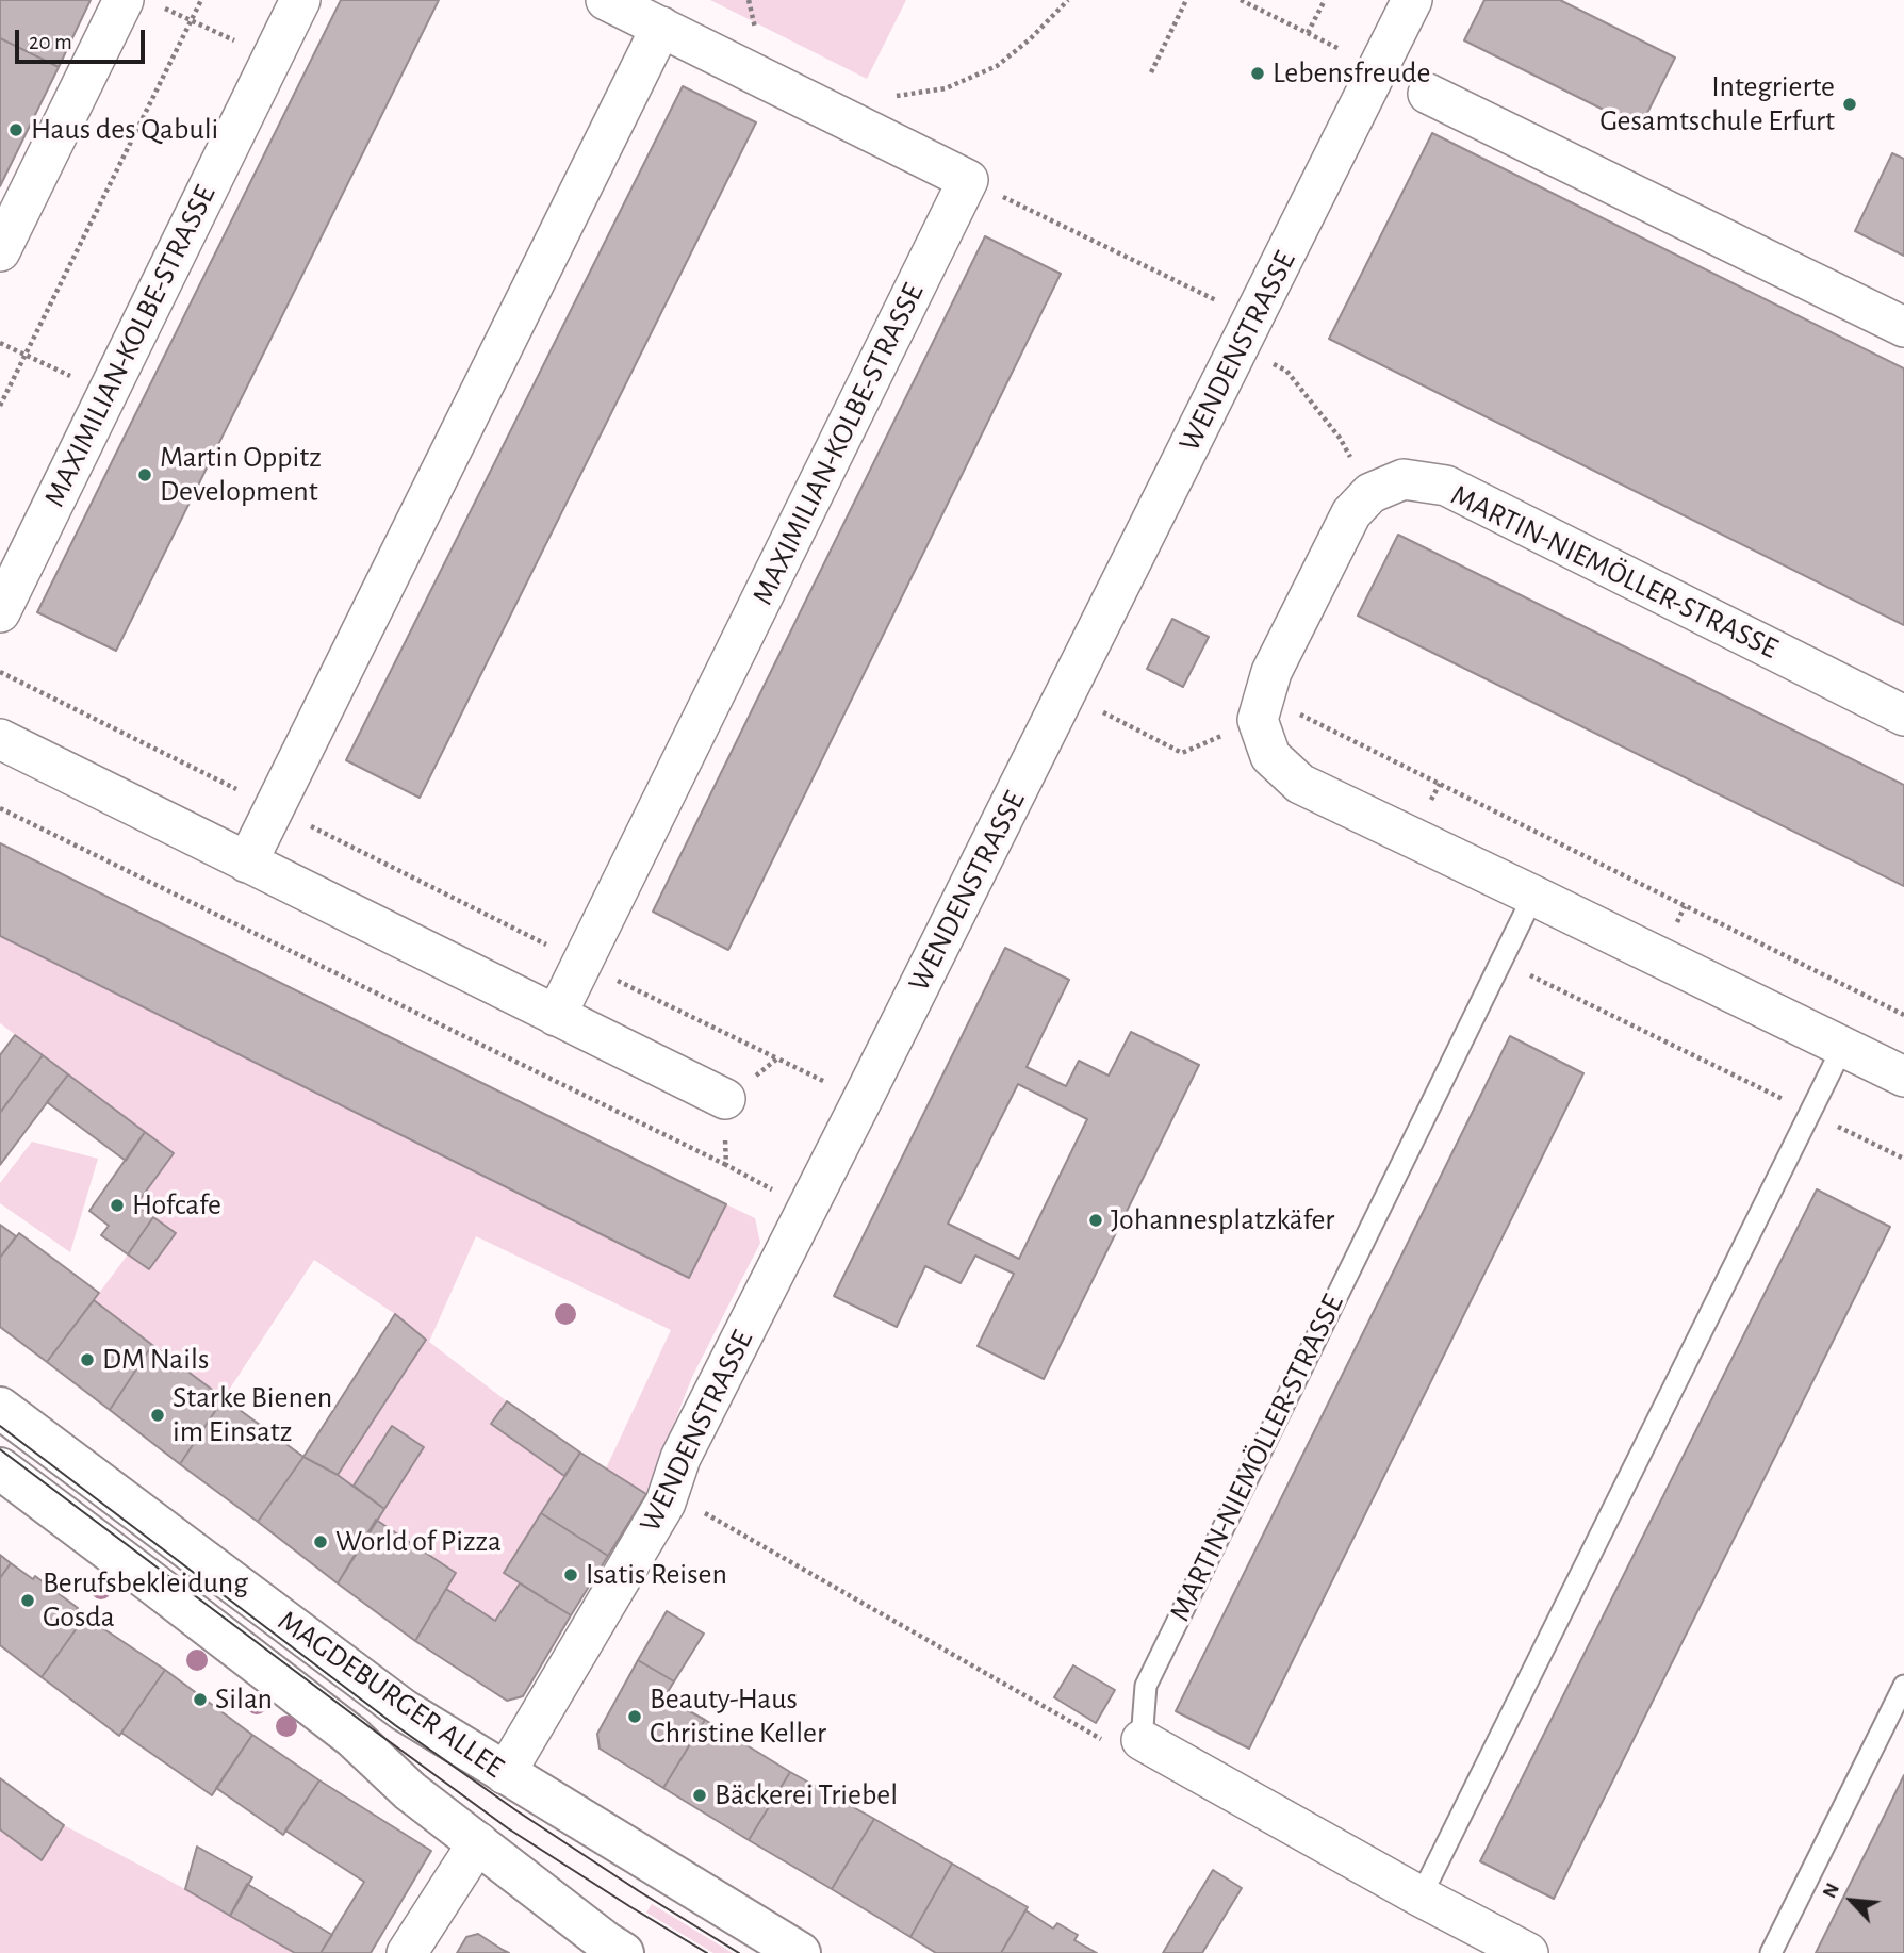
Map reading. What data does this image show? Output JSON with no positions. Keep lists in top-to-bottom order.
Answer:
{
  "streets": {
    "main road": ["MAGDEBURGER ALLEE"],
    "street": ["MAXIMILIAN-KOLBE-STRASSE", "WENDENSTRASSE", "MARTIN-NIEMÖLLER-STRASSE"]
  },
  "crossings": [
    ["WENDENSTRASSE", "MAGDEBURGER ALLEE"]
  ],
  "places": [
    "Lebensfreude",
    "Integrierte Gesamtschule Erfurt",
    "Haus des Qabuli",
    "Martin Oppitz Development",
    "Hofcafe",
    "Johannesplatzkäfer",
    "DM Nails",
    "Starke Bienen im Einsatz",
    "World of Pizza",
    "Isatis Reisen",
    "Berufsbekleidung Gosda",
    "Silan",
    "Beauty-Haus Christine Keller",
    "Bäckerei Triebel"
  ],
  "scale_bar": "20 m",
  "north": "top left"
}
